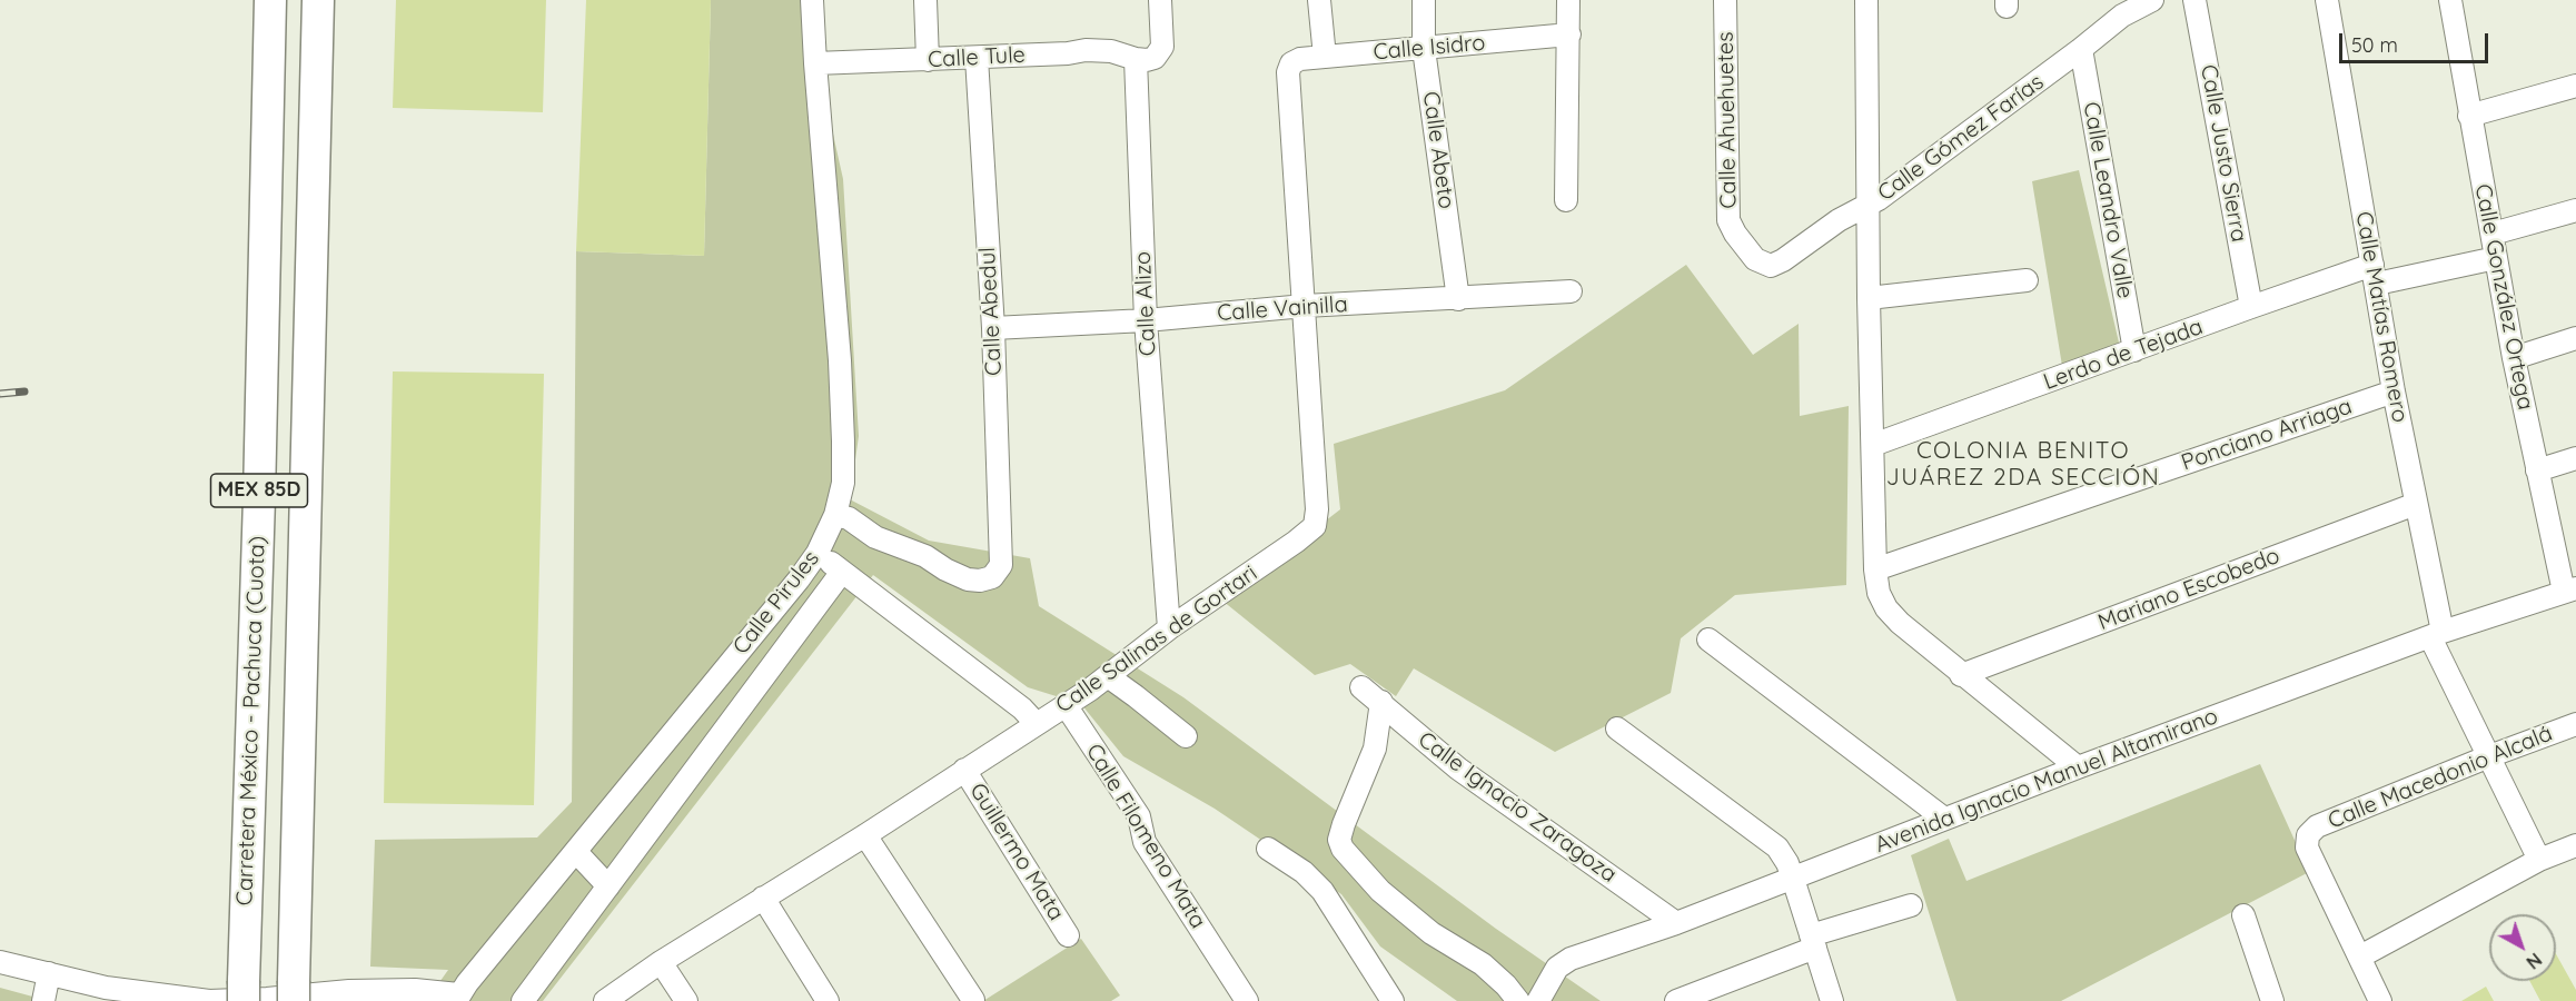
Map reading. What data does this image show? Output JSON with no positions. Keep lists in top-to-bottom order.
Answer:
{
  "streets": {
    "highway": ["MEX 85D", "Carretera México - Pachuca (Cuota)"],
    "street": [
      "Calle Isidro",
      "Calle Tule",
      "Calle Ahuehuetes",
      "Calle Gómez Farías",
      "Calle Abeto",
      "Calle Justo Sierra",
      "Calle Leandro Valle",
      "Calle González Ortega",
      "Calle Alizo",
      "Calle Vainilla",
      "Calle Abedul",
      "Calle Matías Romero",
      "Lerdo de Tejada",
      "Ponciano Arriaga",
      "Mariano Escobedo",
      "Calle Pirules",
      "Calle Salinas de Gortari",
      "Calle Macedonio Alcalá",
      "Avenida Ignacio Manuel Altamirano",
      "Calle Ignacio Zaragoza",
      "Calle Filomeno Mata",
      "Guillermo Mata"
    ]
  },
  "crossings": [
    ["Calle Isidro", "Calle Abeto"],
    ["Calle Isidro", "Calle Salinas de Gortari"],
    ["Calle Tule", "Calle Alizo"],
    ["Calle Tule", "Calle Abedul"],
    ["Calle Tule", "Calle Pirules"],
    ["Calle Ahuehuetes", "Calle Gómez Farías"],
    ["Calle Gómez Farías", "Calle Leandro Valle"],
    ["Calle Abeto", "Calle Vainilla"],
    ["Calle Justo Sierra", "Lerdo de Tejada"],
    ["Calle Leandro Valle", "Lerdo de Tejada"],
    ["Calle González Ortega", "Lerdo de Tejada"],
    ["Calle González Ortega", "Avenida Ignacio Manuel Altamirano"],
    ["Calle Alizo", "Calle Vainilla"],
    ["Calle Alizo", "Calle Salinas de Gortari"],
    ["Calle Vainilla", "Calle Abedul"],
    ["Calle Vainilla", "Calle Salinas de Gortari"],
    ["Calle Abedul", "Calle Pirules"],
    ["Calle Matías Romero", "Lerdo de Tejada"],
    ["Calle Matías Romero", "Ponciano Arriaga"],
    ["Calle Matías Romero", "Mariano Escobedo"],
    ["Calle Matías Romero", "Calle Macedonio Alcalá"],
    ["Calle Matías Romero", "Avenida Ignacio Manuel Altamirano"],
    ["Calle Salinas de Gortari", "Calle Filomeno Mata"],
    ["Calle Salinas de Gortari", "Guillermo Mata"],
    ["Avenida Ignacio Manuel Altamirano", "Calle Ignacio Zaragoza"]
  ],
  "districts": ["COLONIA BENITO JUÁREZ 2DA SECCIÓN"],
  "scale_bar": "50 m",
  "north": "bottom right"
}
